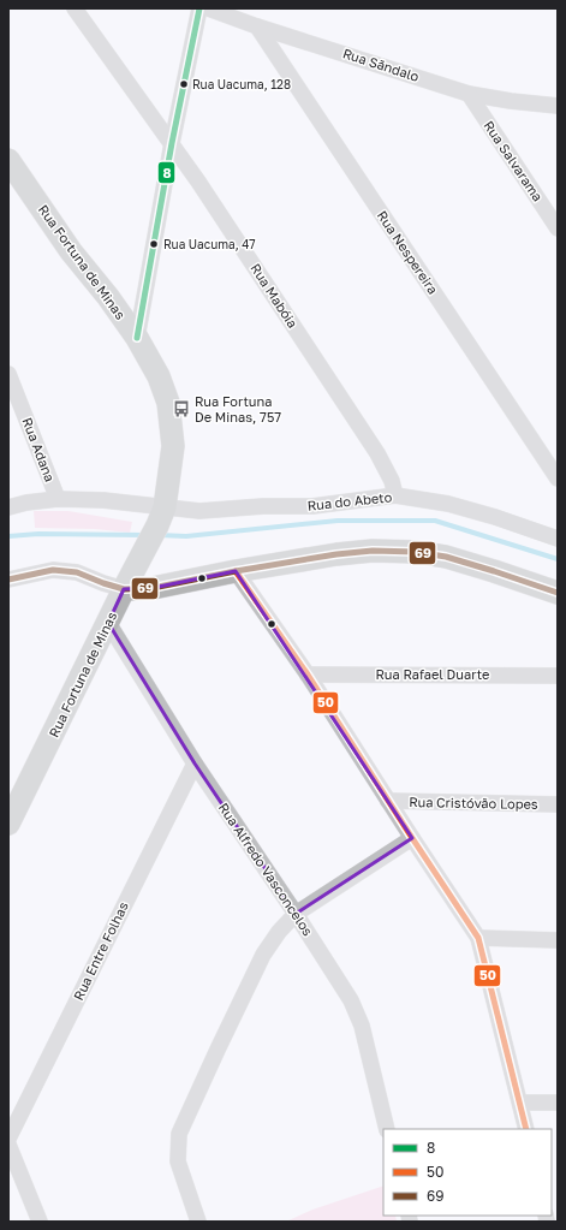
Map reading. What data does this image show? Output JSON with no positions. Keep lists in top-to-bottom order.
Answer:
{
  "streets": {
    "street": [
      "Rua Sãndalo",
      "Rua Salvarama",
      "Rua Nespereira",
      "Rua Fortuna de Minas",
      "Rua Mabóia",
      "Rua Adana",
      "Rua do Abeto",
      "Rua Rafael Duarte",
      "Rua Cristóvão Lopes",
      "Rua Alfredo Vasconcelos",
      "Rua Entre Folhas"
    ]
  },
  "crossings": [
    ["Rua Sãndalo", "Rua Salvarama"],
    ["Rua Sãndalo", "Rua Nespereira"],
    ["Rua Fortuna de Minas", "Rua do Abeto"],
    ["Rua Fortuna de Minas", "Rua Alfredo Vasconcelos"],
    ["Rua Mabóia", "Rua do Abeto"],
    ["Rua Adana", "Rua do Abeto"],
    ["Rua Alfredo Vasconcelos", "Rua Entre Folhas"]
  ],
  "places": {
    "other": ["Rua Uacuma, 128", "Rua Uacuma, 47"],
    "bus stop": ["Rua Fortuna De Minas, 757"]
  },
  "lines": ["transit line 8", "transit line 69", "transit line 50"],
  "legend": ["8", "50", "69"]
}
